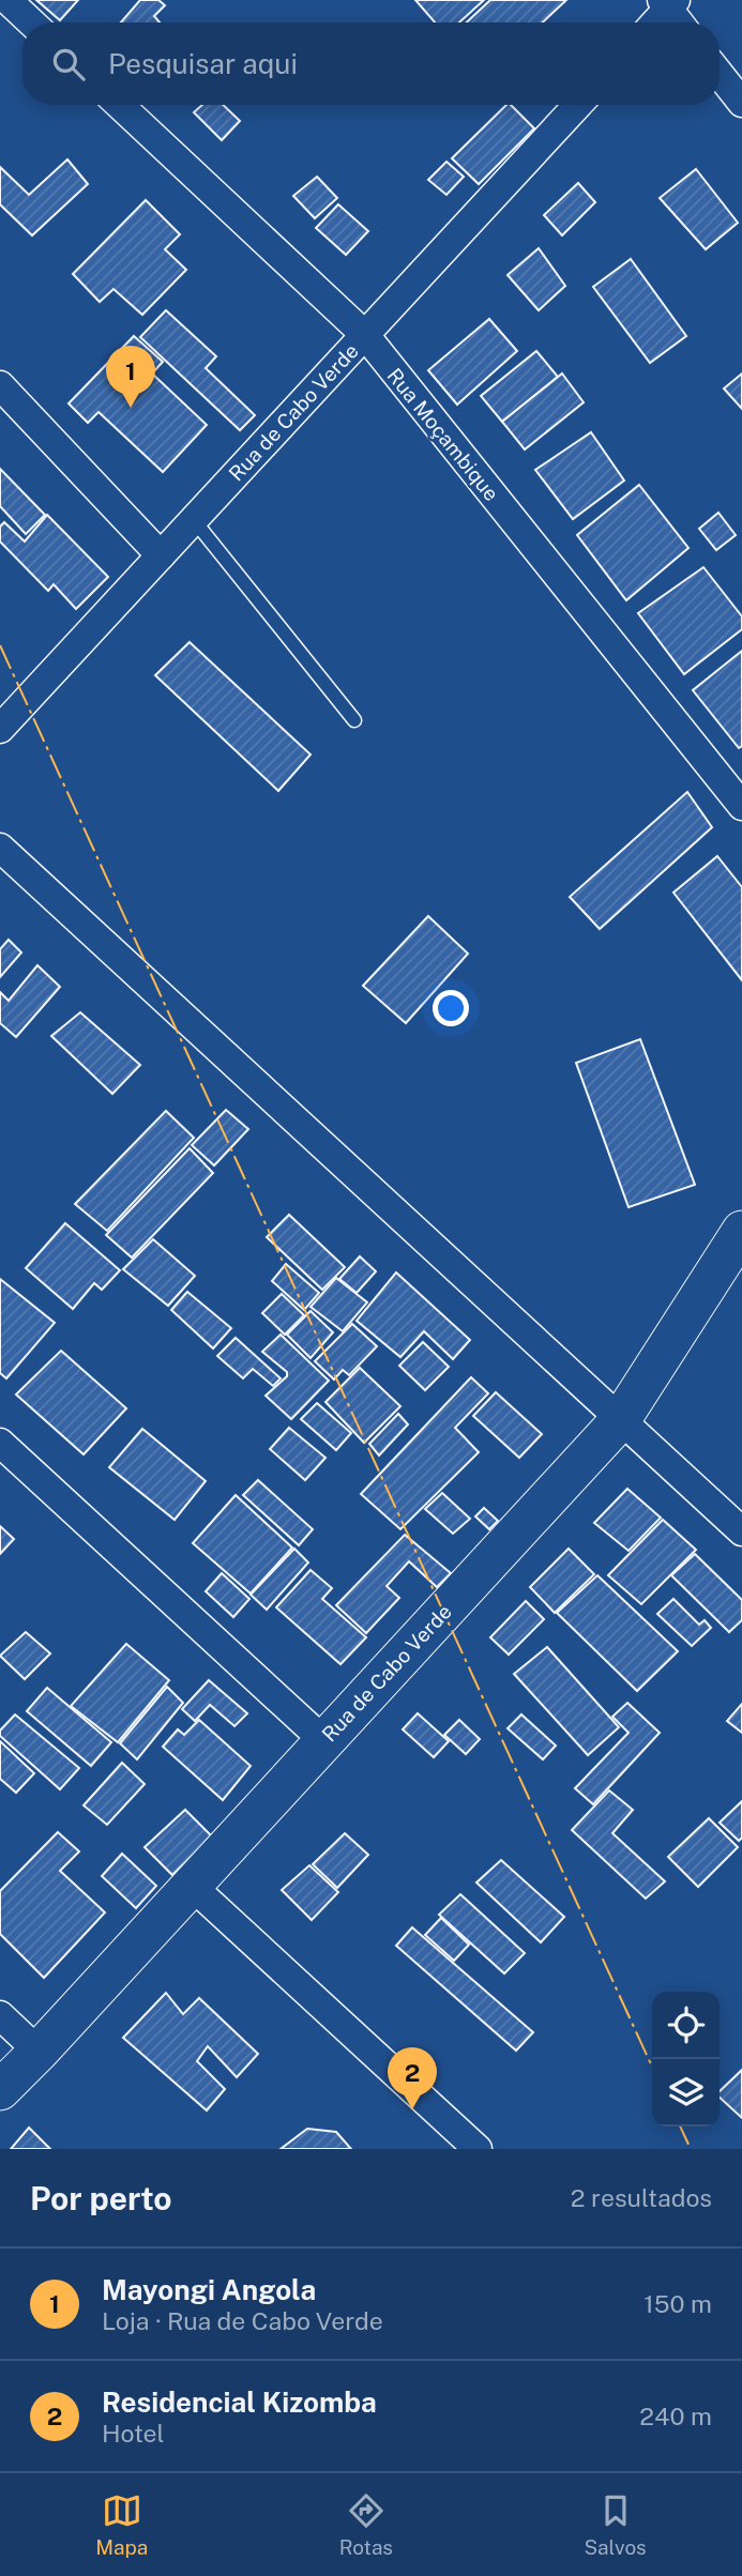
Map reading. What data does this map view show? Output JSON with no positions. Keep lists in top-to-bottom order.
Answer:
{
  "streets": {
    "main road": ["Rua de Cabo Verde"],
    "street": ["Rua Moçambique"]
  },
  "crossings": [
    ["Rua de Cabo Verde", "Rua Moçambique"]
  ],
  "page": {
    "search": "Pesquisar aqui",
    "pins": ["1", "2"],
    "heading": ["Por perto", "2 resultados"],
    "list": [
      {
        "mark": "1",
        "name": "Mayongi Angola",
        "note": "Loja · Rua de Cabo Verde",
        "value": "150 m"
      },
      {
        "mark": "2",
        "name": "Residencial Kizomba",
        "note": "Hotel",
        "value": "240 m"
      }
    ],
    "nav": ["Mapa", "Rotas", "Salvos"]
  }
}
